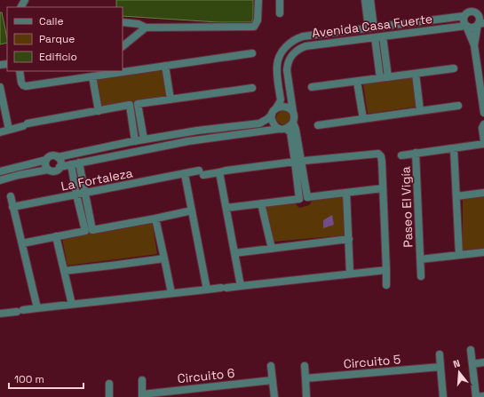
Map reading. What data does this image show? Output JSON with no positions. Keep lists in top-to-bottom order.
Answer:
{
  "streets": {
    "street": [
      "Avenida Casa Fuerte",
      "La Fortaleza",
      "Paseo El Vigía",
      "Circuito 5",
      "Circuito 6"
    ]
  },
  "legend": ["Calle", "Parque", "Edificio"],
  "scale_bar": "100 m",
  "north": "top"
}
